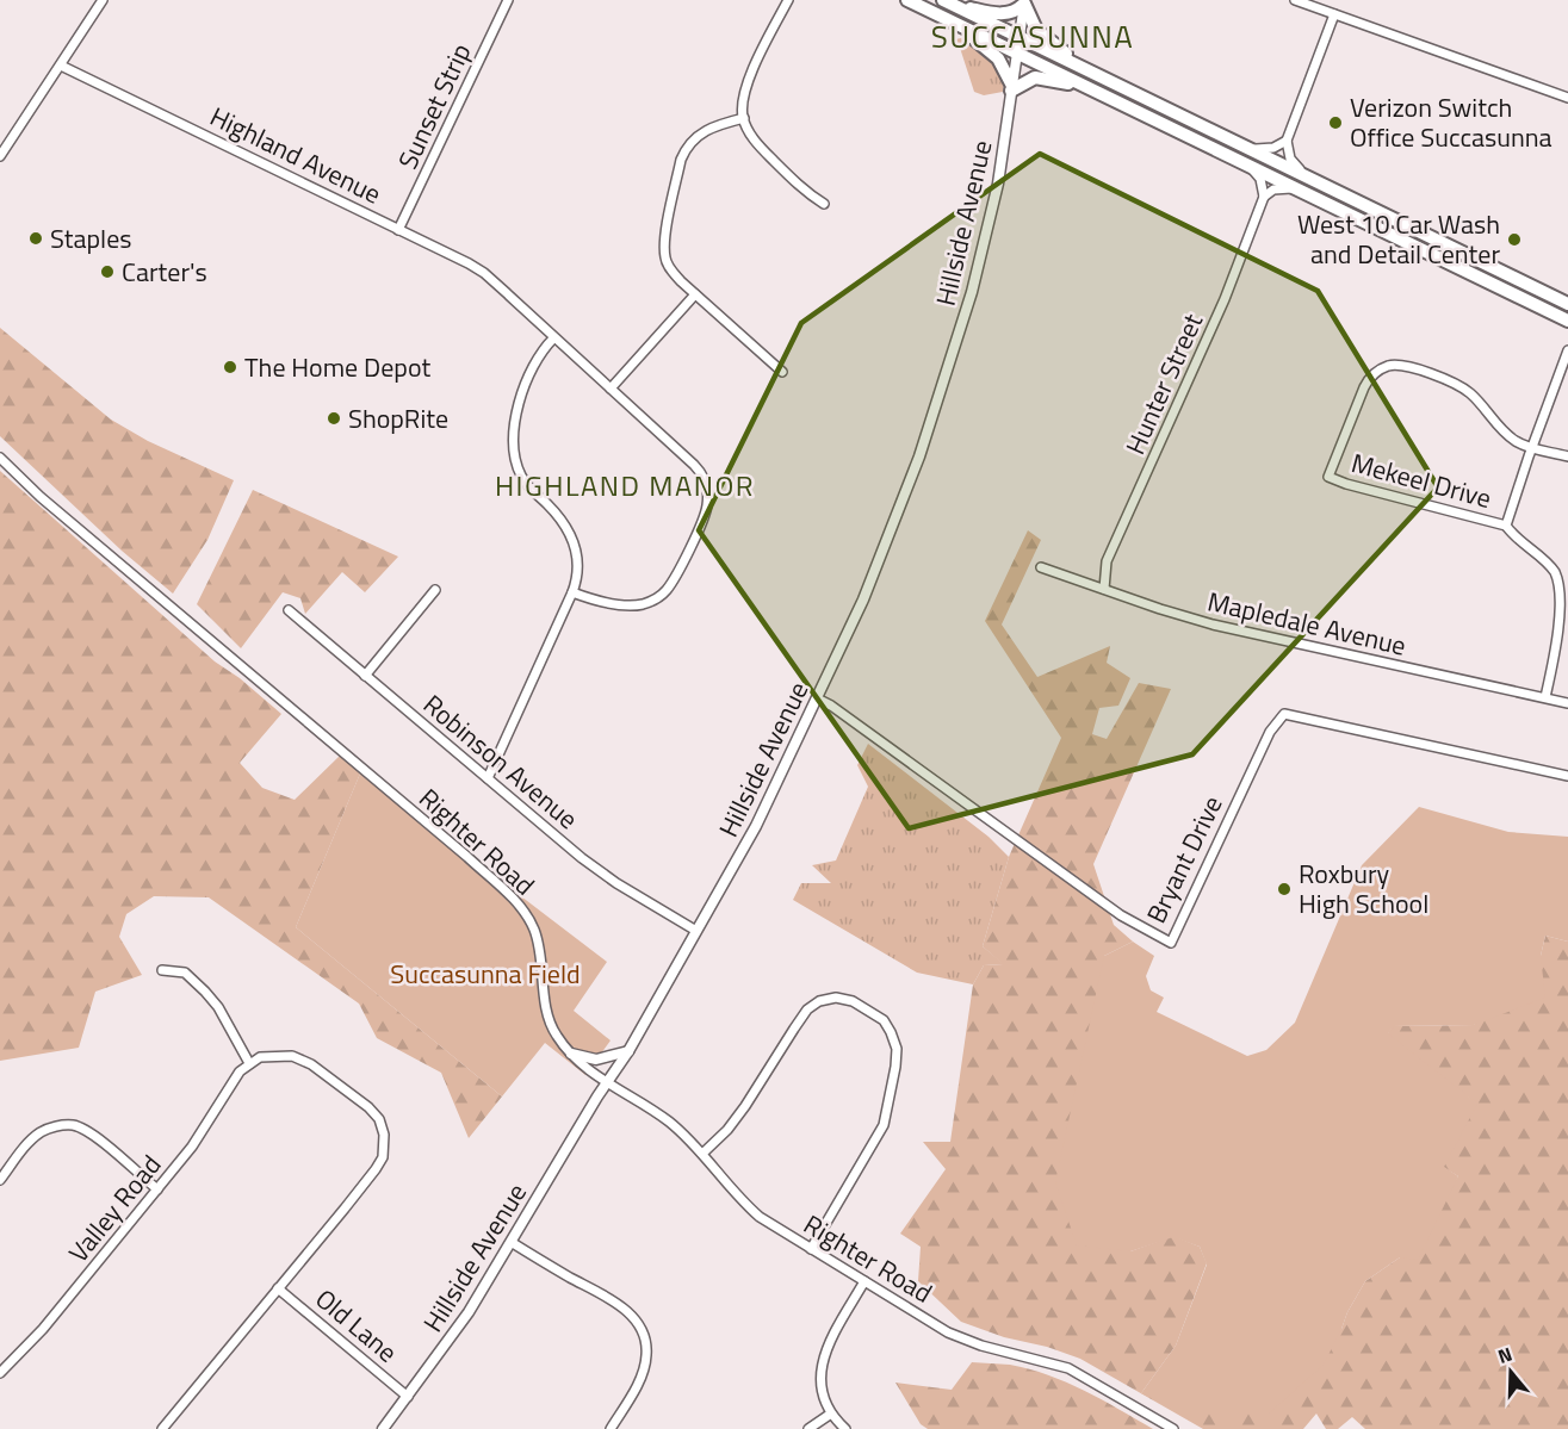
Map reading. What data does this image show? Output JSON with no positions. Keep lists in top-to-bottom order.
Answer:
{
  "streets": {
    "main road": ["Hillside Avenue"],
    "street": [
      "Sunset Strip",
      "Highland Avenue",
      "Hunter Street",
      "Mekeel Drive",
      "Mapledale Avenue",
      "Robinson Avenue",
      "Righter Road",
      "Bryant Drive",
      "Valley Road",
      "Old Lane"
    ]
  },
  "crossings": [
    ["Sunset Strip", "Highland Avenue"],
    ["Hillside Avenue", "Robinson Avenue"],
    ["Hillside Avenue", "Righter Road"],
    ["Hillside Avenue", "Bryant Drive"],
    ["Hillside Avenue", "Old Lane"],
    ["Hunter Street", "Mapledale Avenue"]
  ],
  "districts": ["SUCCASUNNA", "HIGHLAND MANOR"],
  "parks": ["Succasunna Field"],
  "places": [
    "Verizon Switch Office Succasunna",
    "Staples",
    "West 10 Car Wash and Detail Center",
    "Carter's",
    "The Home Depot",
    "ShopRite",
    "Roxbury High School"
  ],
  "north": "top"
}
